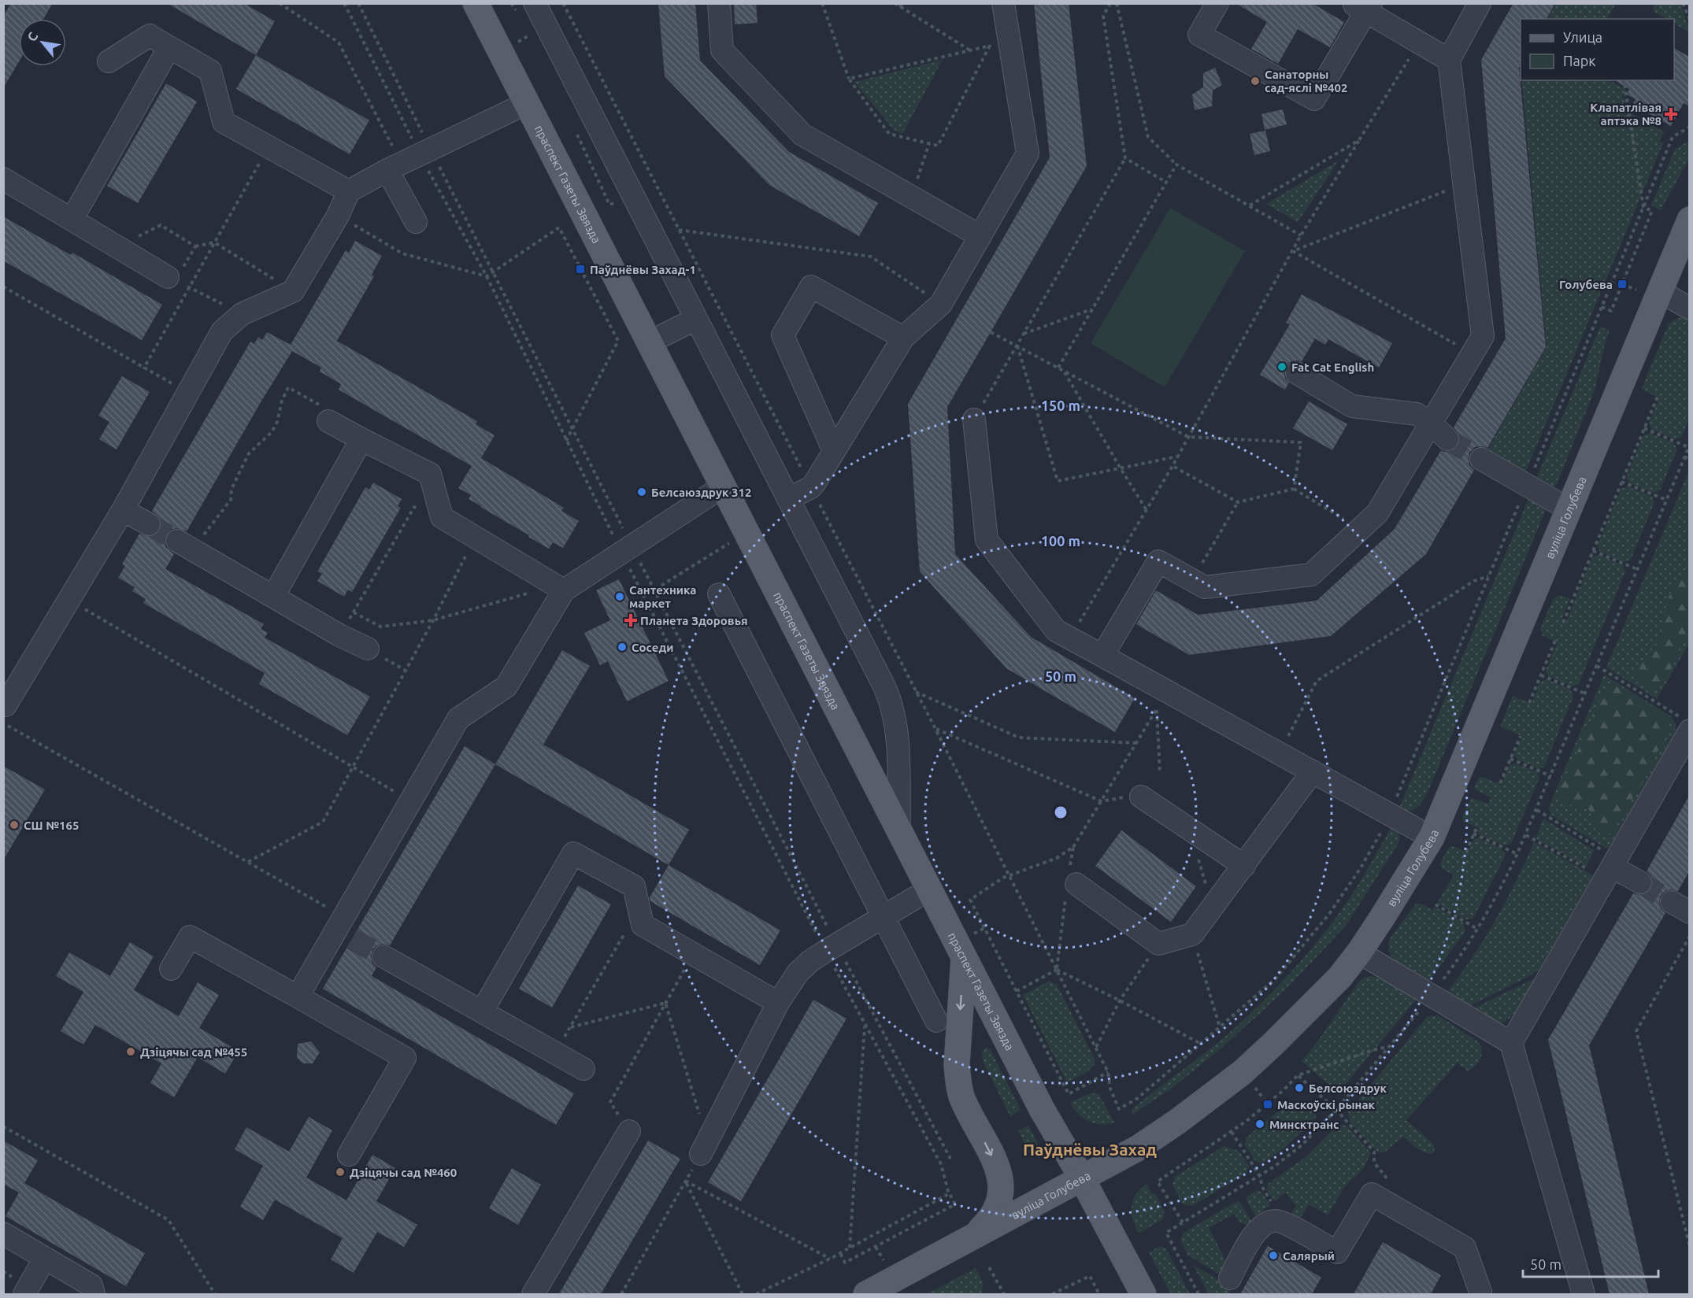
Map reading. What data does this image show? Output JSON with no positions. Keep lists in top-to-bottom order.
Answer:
{
  "streets": {
    "main road": ["праспект Газеты Звязда", "вуліца Голубева"]
  },
  "crossings": [
    ["праспект Газеты Звязда", "вуліца Голубева"]
  ],
  "districts": ["Паўднёвы Захад"],
  "places": {
    "other": [
      "Санаторны сад-яслі №402",
      "Fat Cat English",
      "Белсаюздрук 312",
      "Сантехника маркет",
      "Соседи",
      "СШ №165",
      "Дзіцячы сад №455",
      "Белсоюздрук",
      "Минсктранс",
      "Дзіцячы сад №460",
      "Салярый"
    ],
    "health": ["Клапатлівая аптэка №8", "Планета Здоровья"],
    "transit": ["Паўднёвы Захад-1", "Голубева", "Маскоўскі рынак"]
  },
  "legend": ["Улица", "Парк"],
  "scale_bar": "50 m",
  "north": "top left",
  "rings": ["150 m", "100 m", "50 m"]
}
